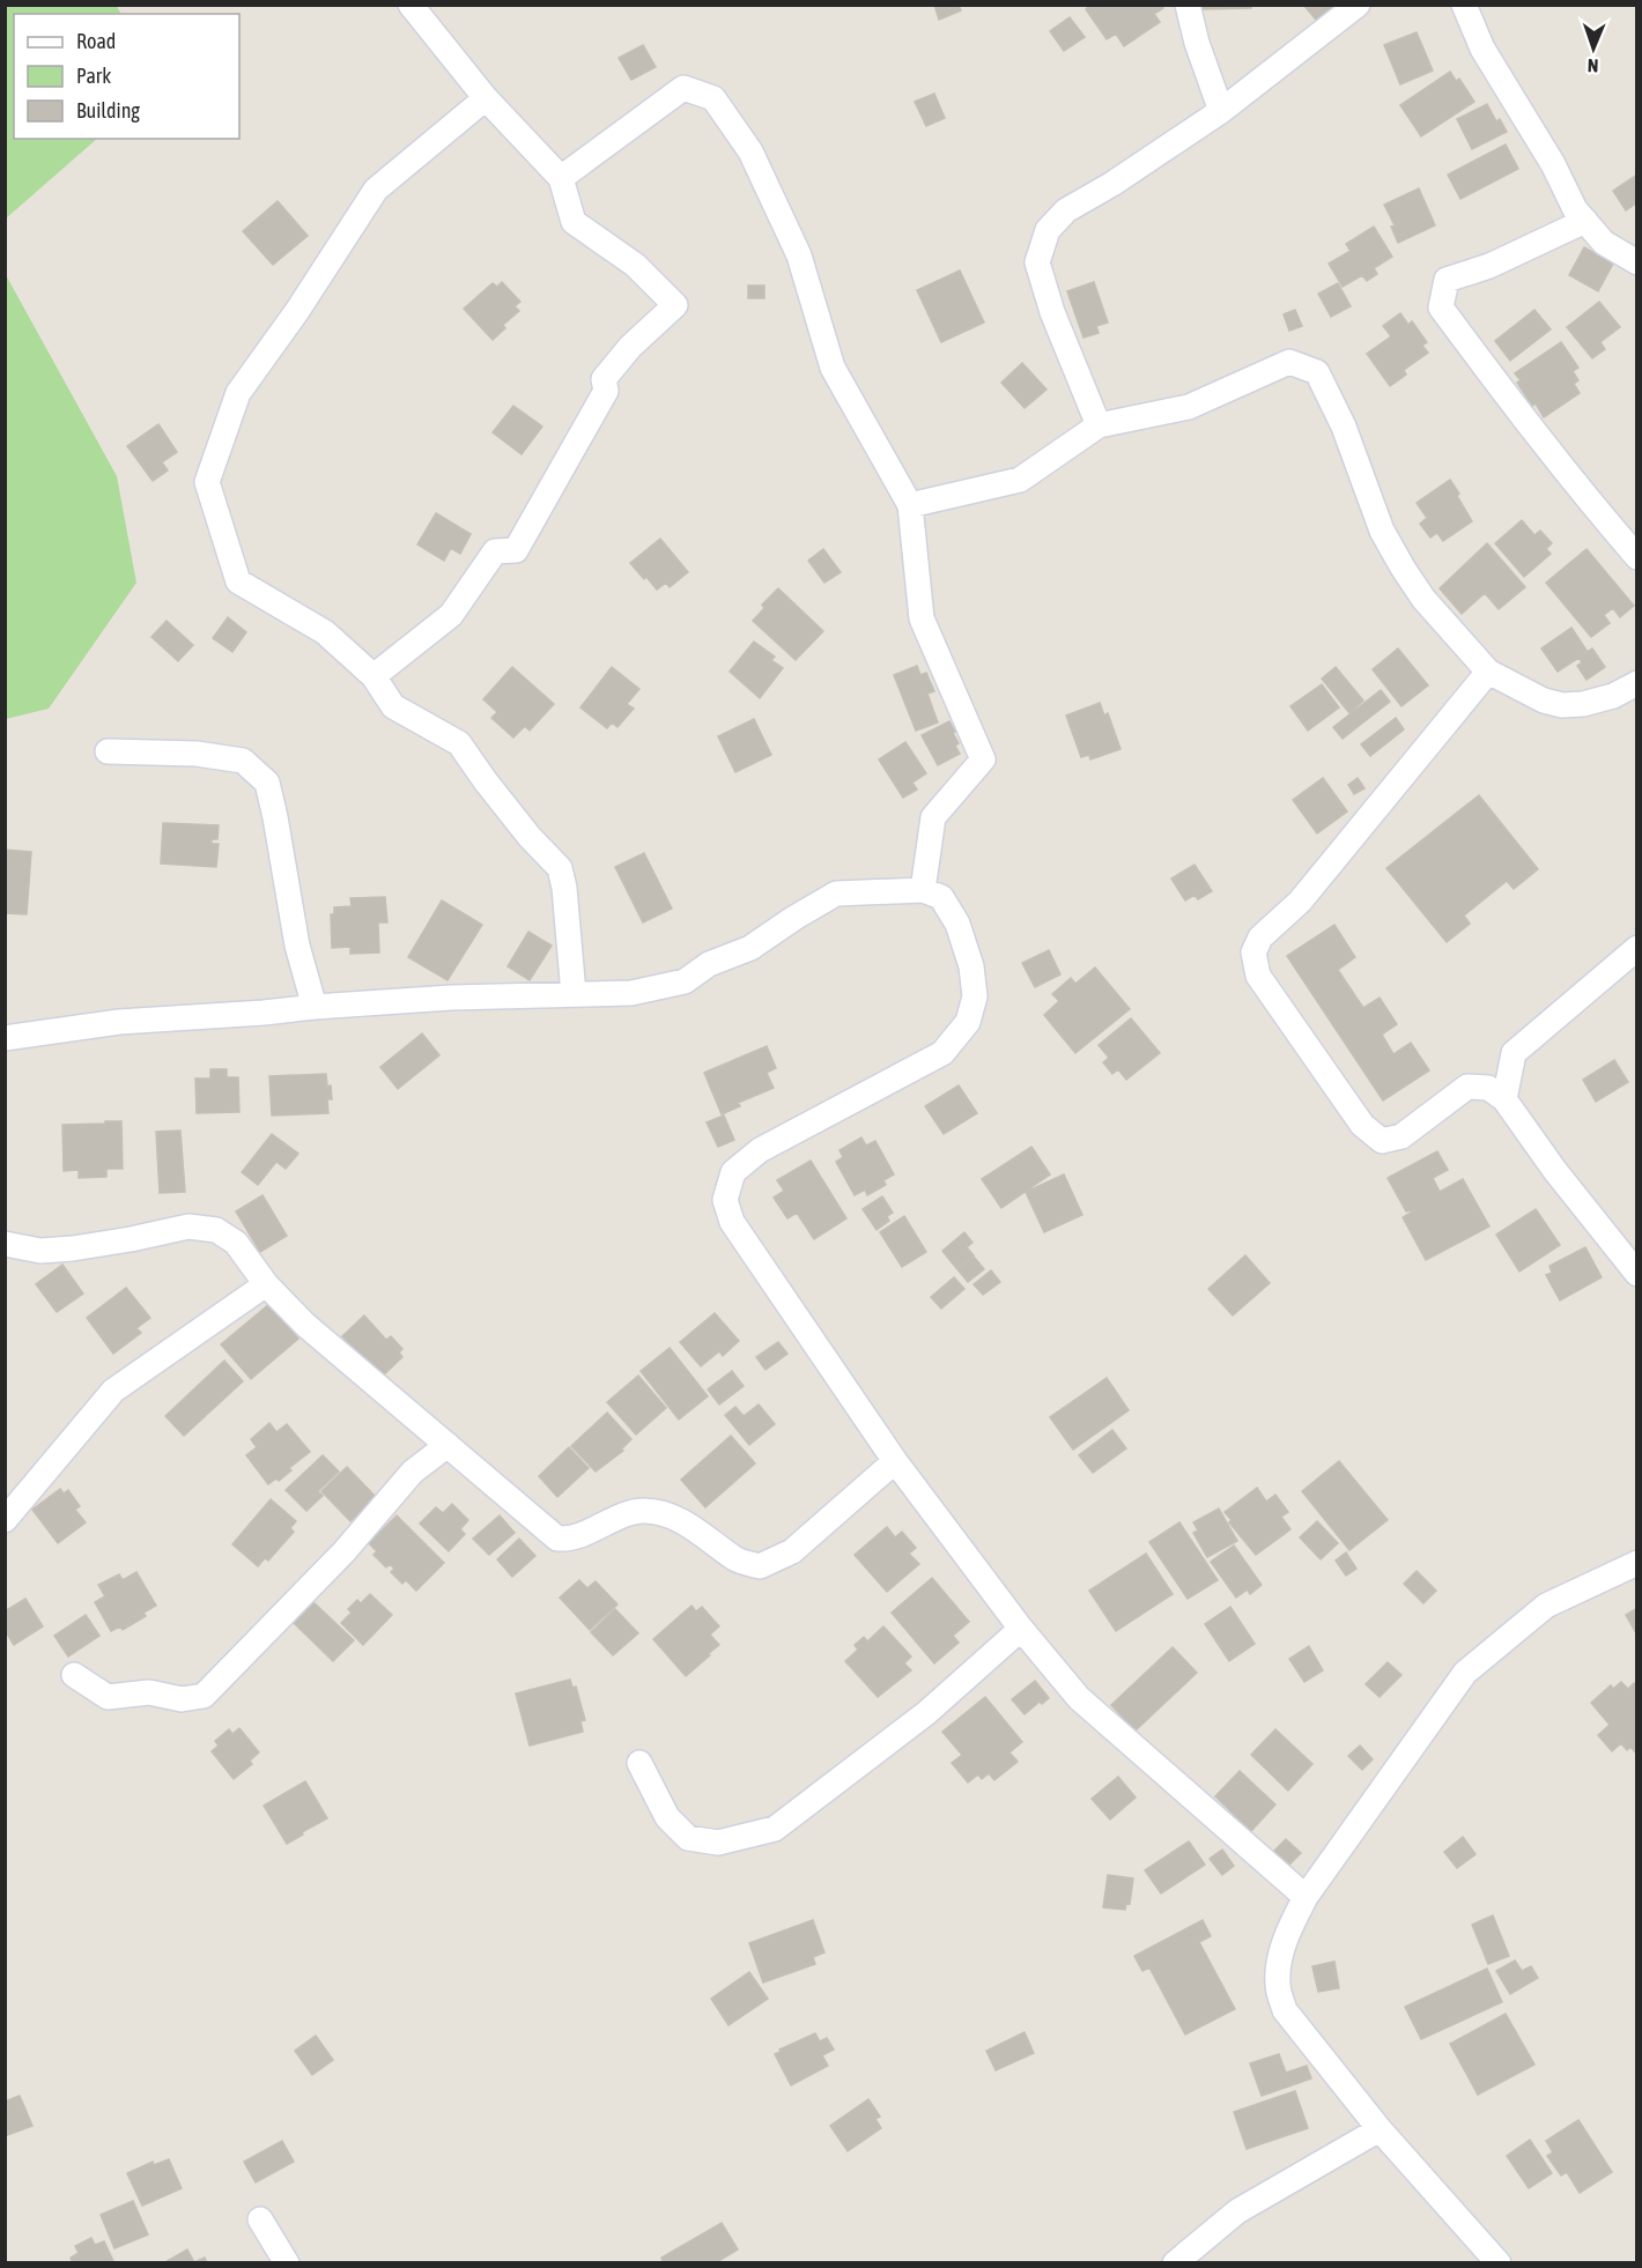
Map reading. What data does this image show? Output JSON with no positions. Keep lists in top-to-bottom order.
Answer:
{
  "legend": ["Road", "Park", "Building"],
  "north": "bottom"
}
